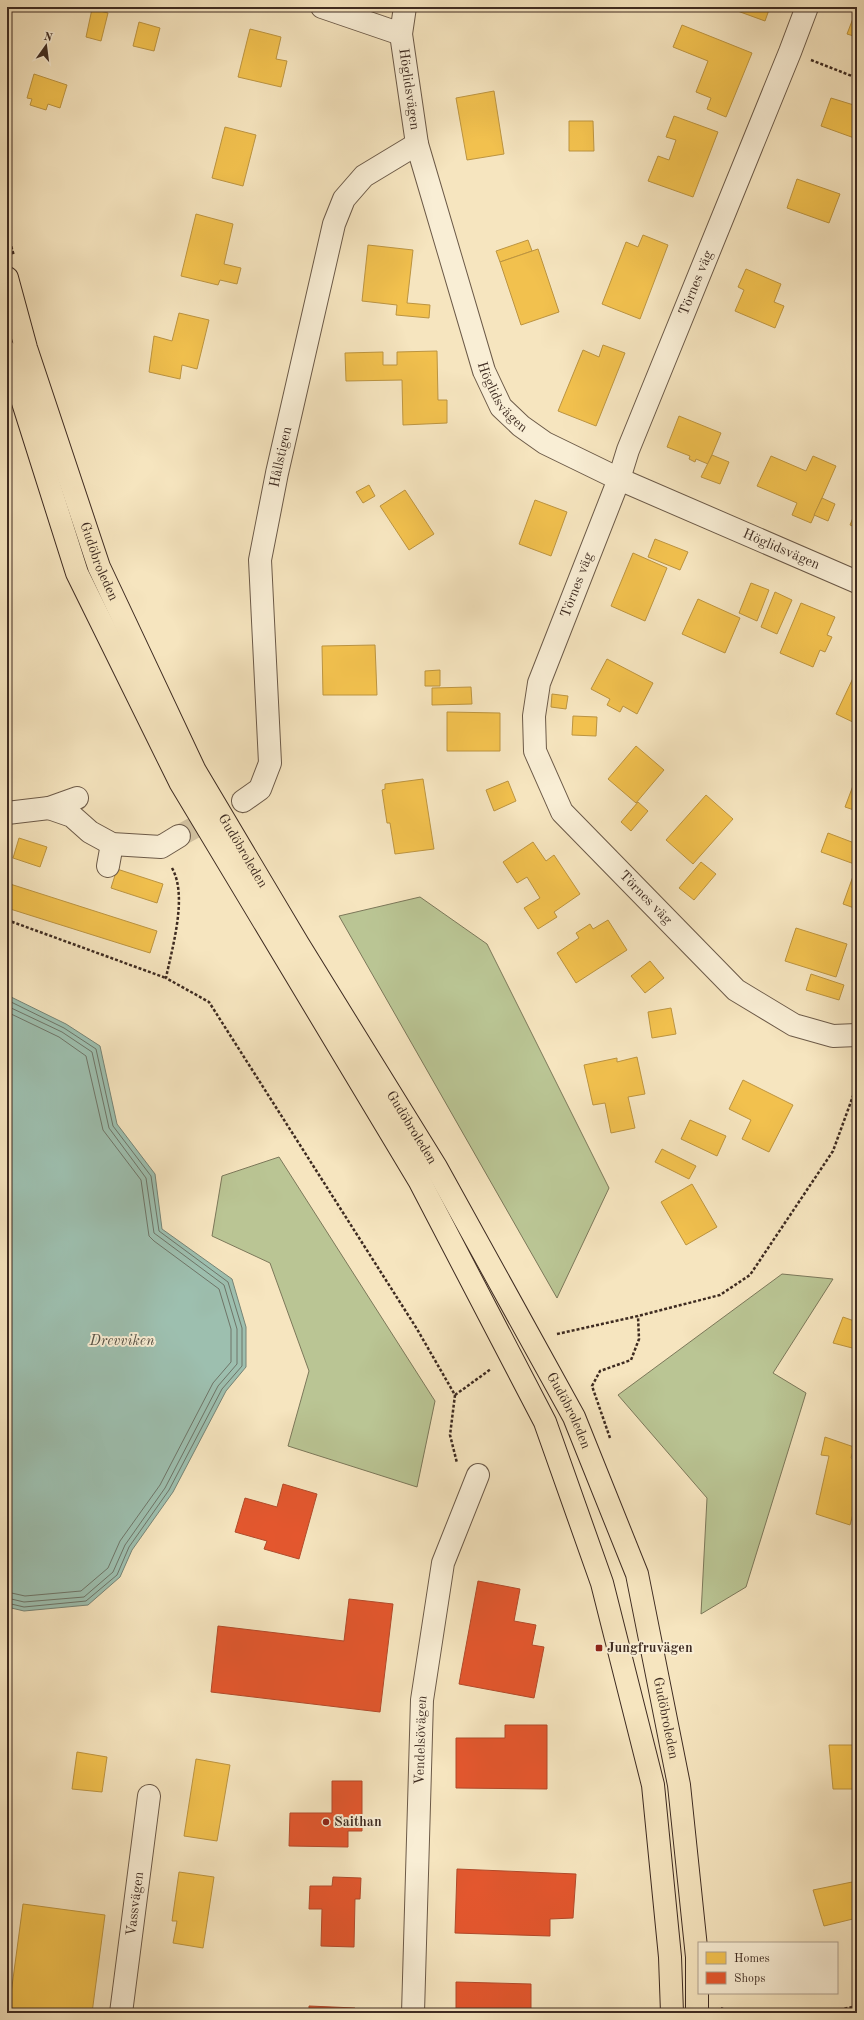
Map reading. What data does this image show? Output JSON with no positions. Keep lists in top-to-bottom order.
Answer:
{
  "streets": {
    "main road": ["Gudöbroleden"],
    "street": [
      "Höglidsvägen",
      "Törnes väg",
      "Hållstigen",
      "Vendelsövägen",
      "Vassvägen"
    ]
  },
  "crossings": [
    ["Höglidsvägen", "Törnes väg"],
    ["Höglidsvägen", "Hållstigen"]
  ],
  "water": ["Drevviken"],
  "places": {
    "transit": ["Jungfruvägen"],
    "other": ["Saithan"]
  },
  "legend": ["Homes", "Shops"],
  "north": "top"
}
